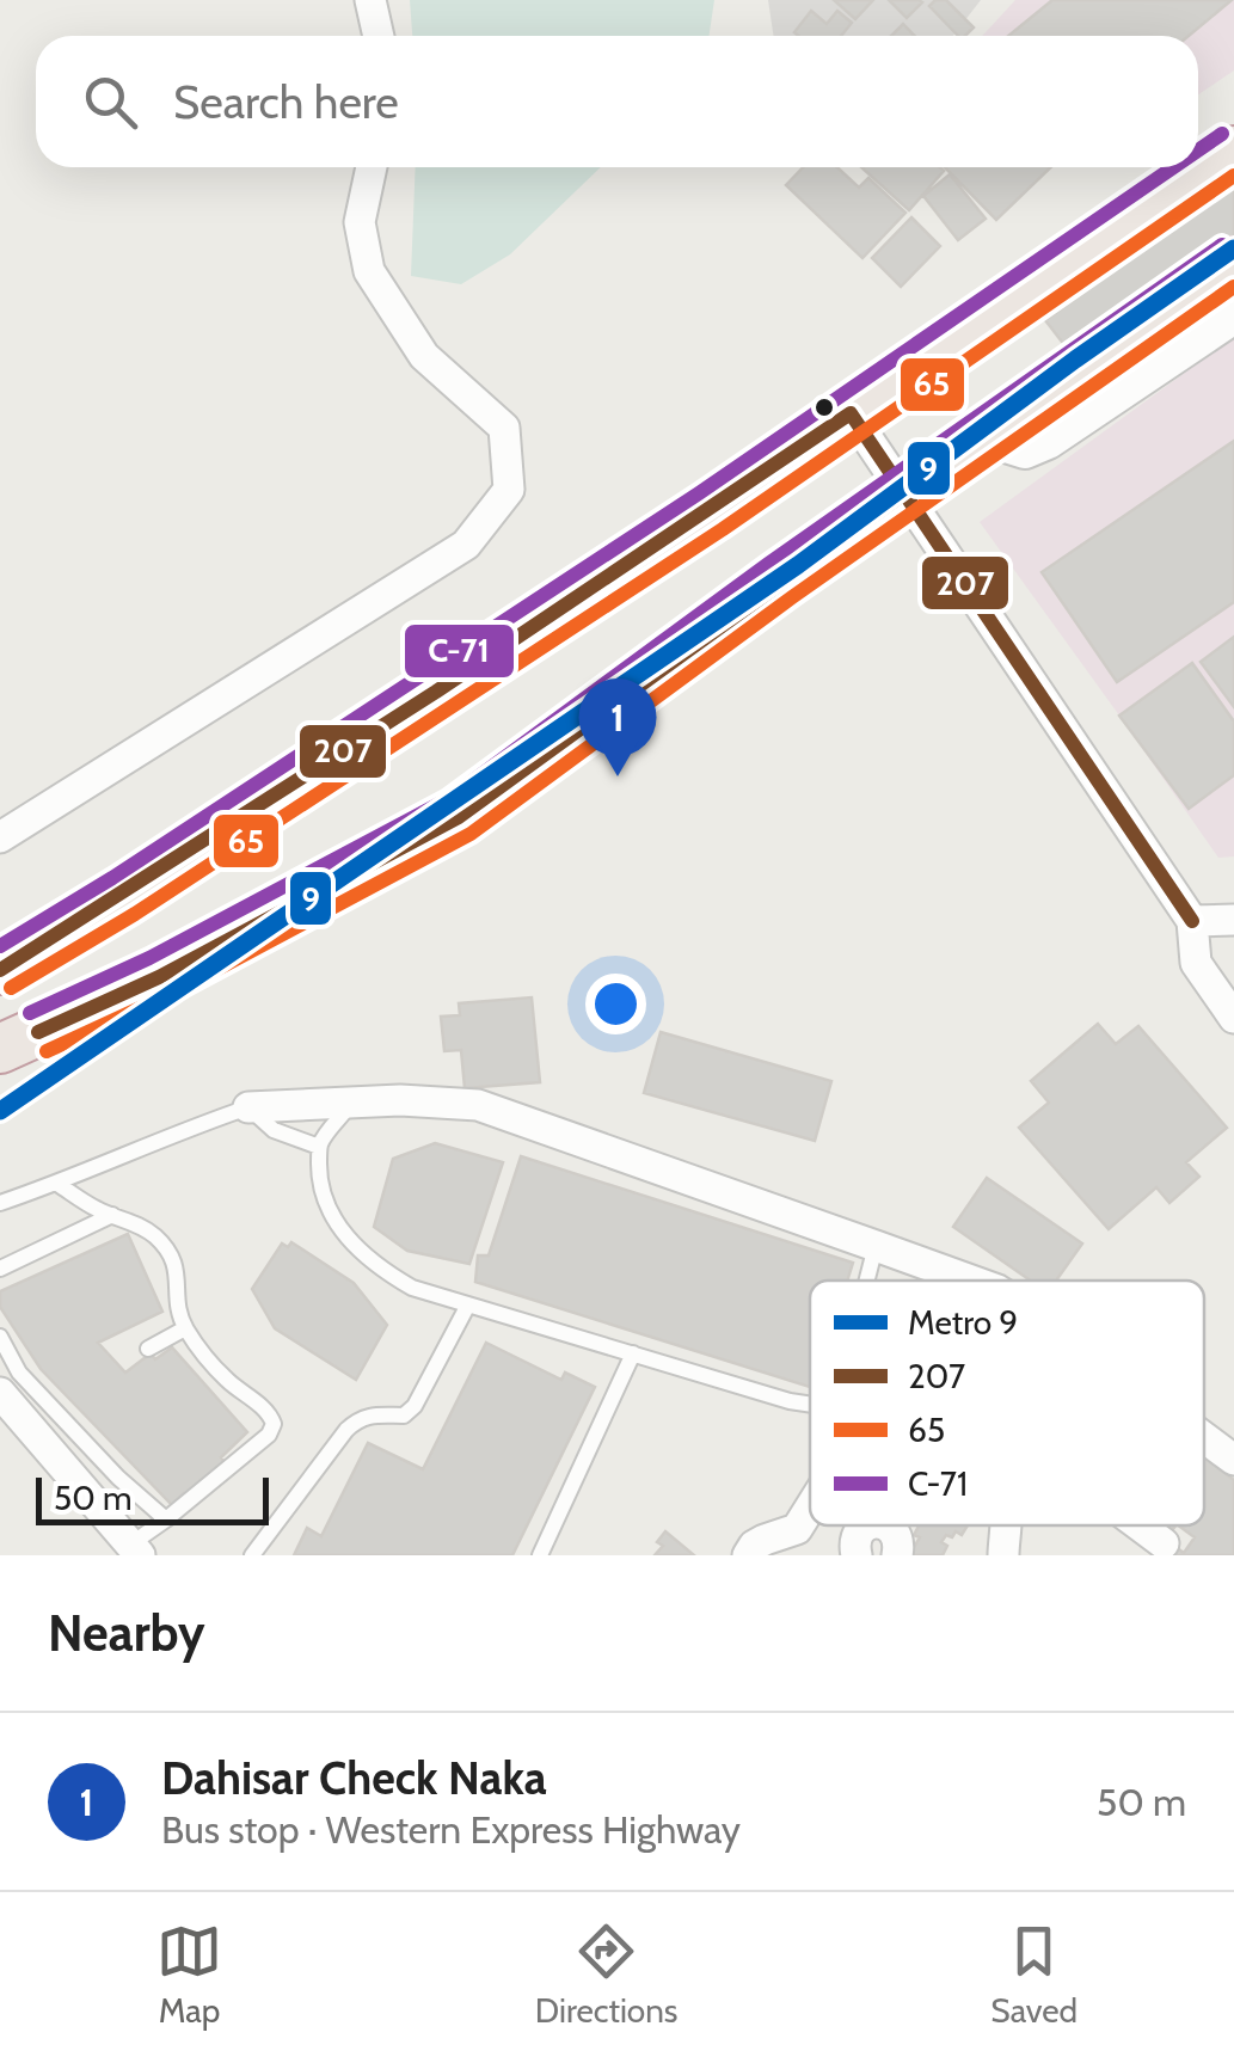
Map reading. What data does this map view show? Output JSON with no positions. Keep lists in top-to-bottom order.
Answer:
{
  "lines": [
    "transit line C-71",
    "transit line 65",
    "metro line 9",
    "transit line 207"
  ],
  "legend": [
    "Metro 9",
    "207",
    "65",
    "C-71"
  ],
  "scale_bar": "50 m",
  "page": {
    "search": "Search here",
    "pins": "1",
    "scale": "50 m",
    "heading": "Nearby",
    "list": [
      {
        "mark": "1",
        "name": "Dahisar Check Naka",
        "note": "Bus stop · Western Express Highway",
        "value": "50 m"
      }
    ],
    "nav": ["Map", "Directions", "Saved"]
  }
}
